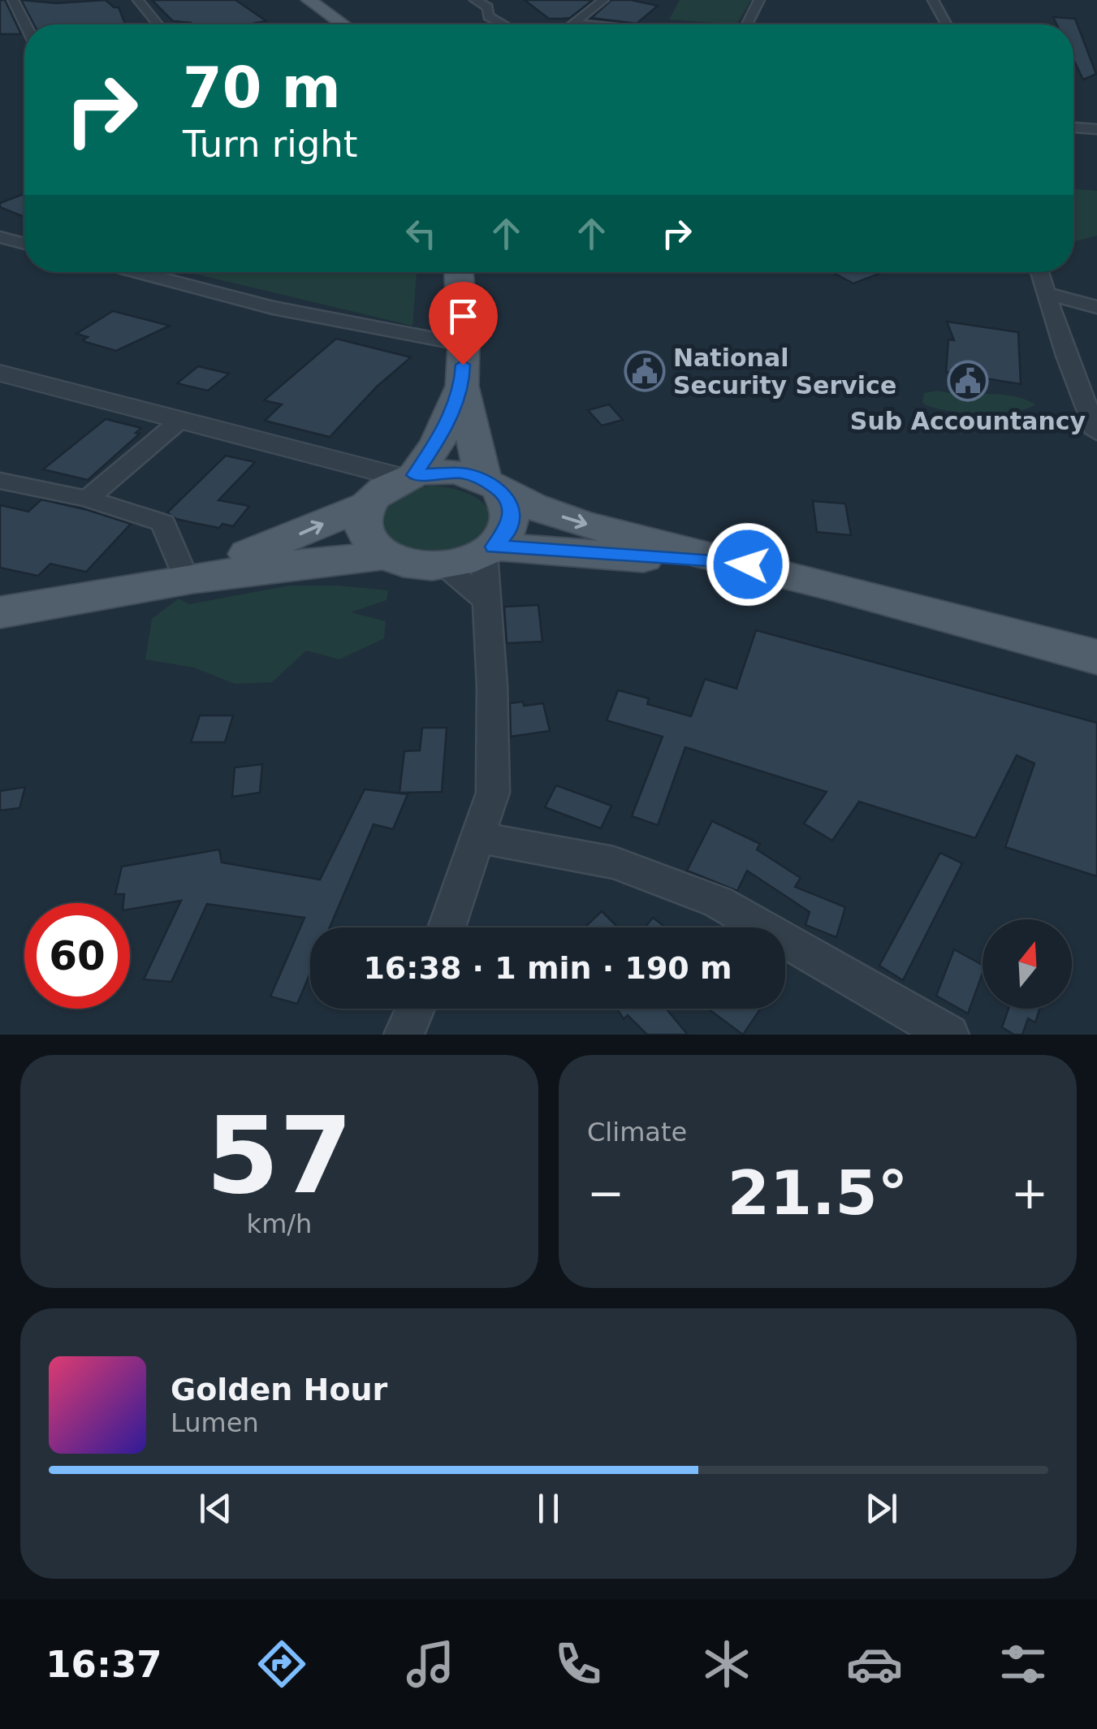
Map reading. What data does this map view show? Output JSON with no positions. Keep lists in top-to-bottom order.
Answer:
{
  "places": {
    "public building": ["National Security Service", "Sub Accountancy"]
  },
  "north": "top",
  "page": {
    "turn": ["70 m", "Turn right"],
    "limit": "60",
    "trip": "16:38 · 1 min · 190 m",
    "tile": [
      ["57", "km/h"],
      "Climate"
    ],
    "heat": ["−", "21.5°", "+"],
    "song": ["Golden Hour", "Lumen"],
    "tabs": "16:37"
  }
}
